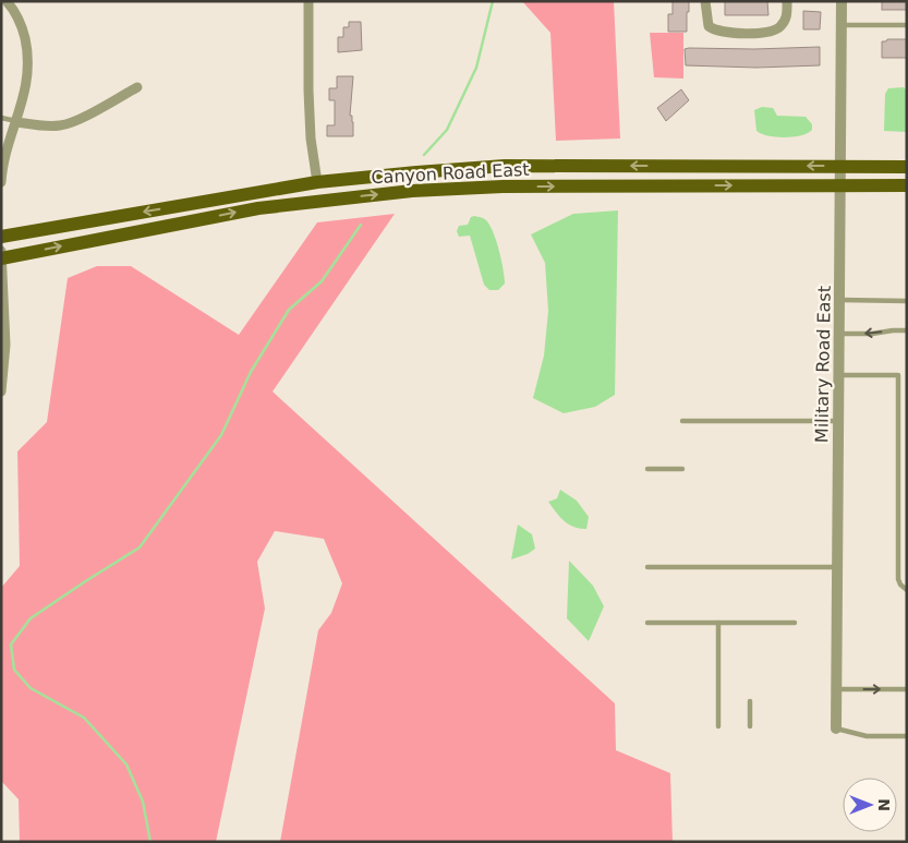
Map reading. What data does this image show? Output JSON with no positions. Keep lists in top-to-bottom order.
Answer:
{
  "streets": {
    "main road": ["Canyon Road East"],
    "street": ["Military Road East"]
  },
  "crossings": [
    ["Canyon Road East", "Military Road East"]
  ],
  "north": "right"
}
